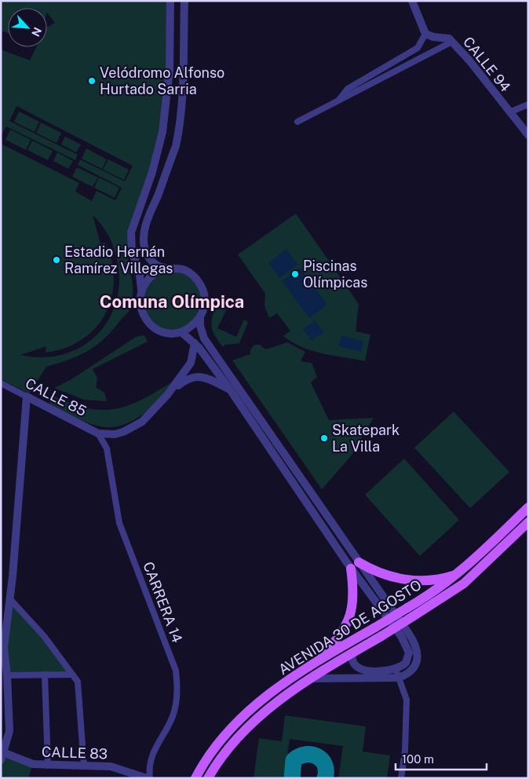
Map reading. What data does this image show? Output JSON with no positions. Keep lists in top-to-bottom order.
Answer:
{
  "streets": {
    "main road": ["AVENIDA 30 DE AGOSTO"],
    "street": [
      "CALLE 94",
      "CALLE 85",
      "CARRERA 14",
      "CALLE 83"
    ]
  },
  "crossings": [
    ["CALLE 85", "CARRERA 14"],
    ["CARRERA 14", "CALLE 83"]
  ],
  "districts": ["Comuna Olímpica"],
  "places": [
    "Velódromo Alfonso Hurtado Sarria",
    "Estadio Hernán Ramírez Villegas",
    "Piscinas Olímpicas",
    "Skatepark La Villa"
  ],
  "scale_bar": "100 m",
  "north": "bottom right"
}
